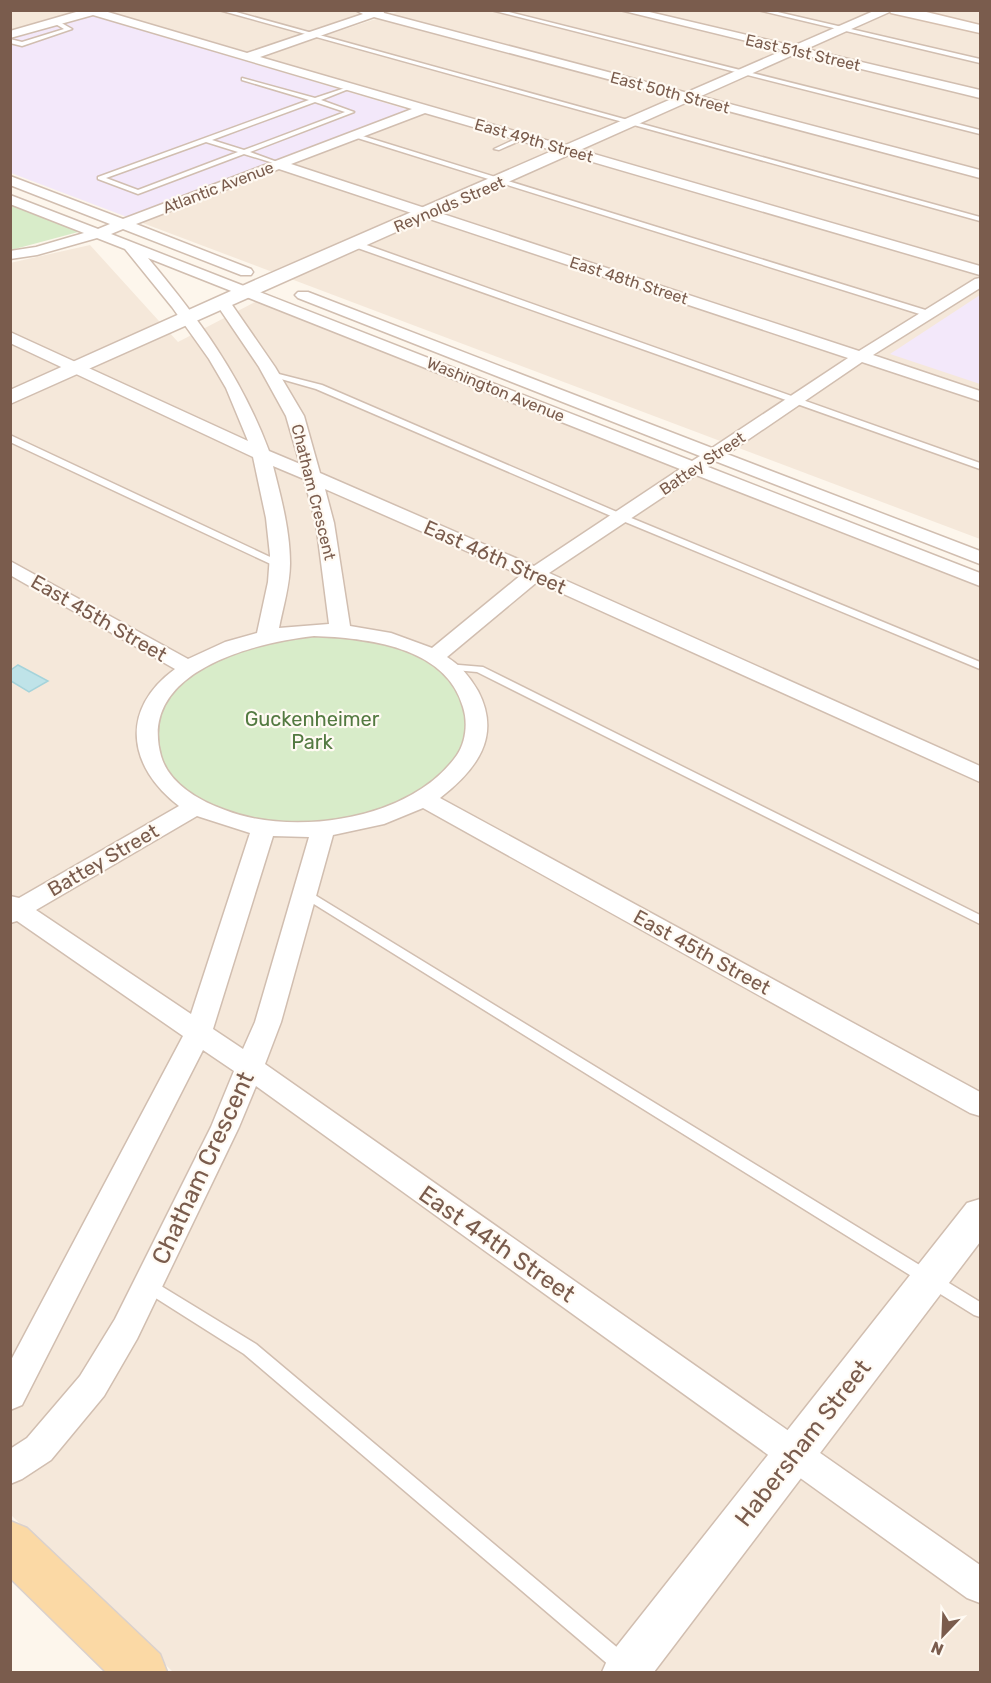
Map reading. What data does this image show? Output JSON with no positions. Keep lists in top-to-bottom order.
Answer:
{
  "streets": {
    "street": [
      "East 51st Street",
      "East 50th Street",
      "East 49th Street",
      "Atlantic Avenue",
      "Reynolds Street",
      "East 48th Street",
      "Washington Avenue",
      "Battey Street",
      "Chatham Crescent",
      "East 46th Street",
      "East 45th Street",
      "East 44th Street",
      "Habersham Street"
    ]
  },
  "crossings": [
    ["East 51st Street", "Reynolds Street"],
    ["East 50th Street", "Reynolds Street"],
    ["East 49th Street", "Atlantic Avenue"],
    ["East 49th Street", "Reynolds Street"],
    ["Atlantic Avenue", "East 48th Street"],
    ["Atlantic Avenue", "Washington Avenue"],
    ["Reynolds Street", "East 48th Street"],
    ["Reynolds Street", "Washington Avenue"],
    ["Reynolds Street", "Chatham Crescent"],
    ["Reynolds Street", "East 46th Street"],
    ["East 48th Street", "Battey Street"],
    ["Washington Avenue", "Battey Street"],
    ["Battey Street", "East 46th Street"],
    ["Battey Street", "East 44th Street"],
    ["Chatham Crescent", "East 46th Street"],
    ["Chatham Crescent", "East 44th Street"],
    ["East 44th Street", "Habersham Street"]
  ],
  "parks": ["Guckenheimer Park"],
  "north": "bottom left"
}
